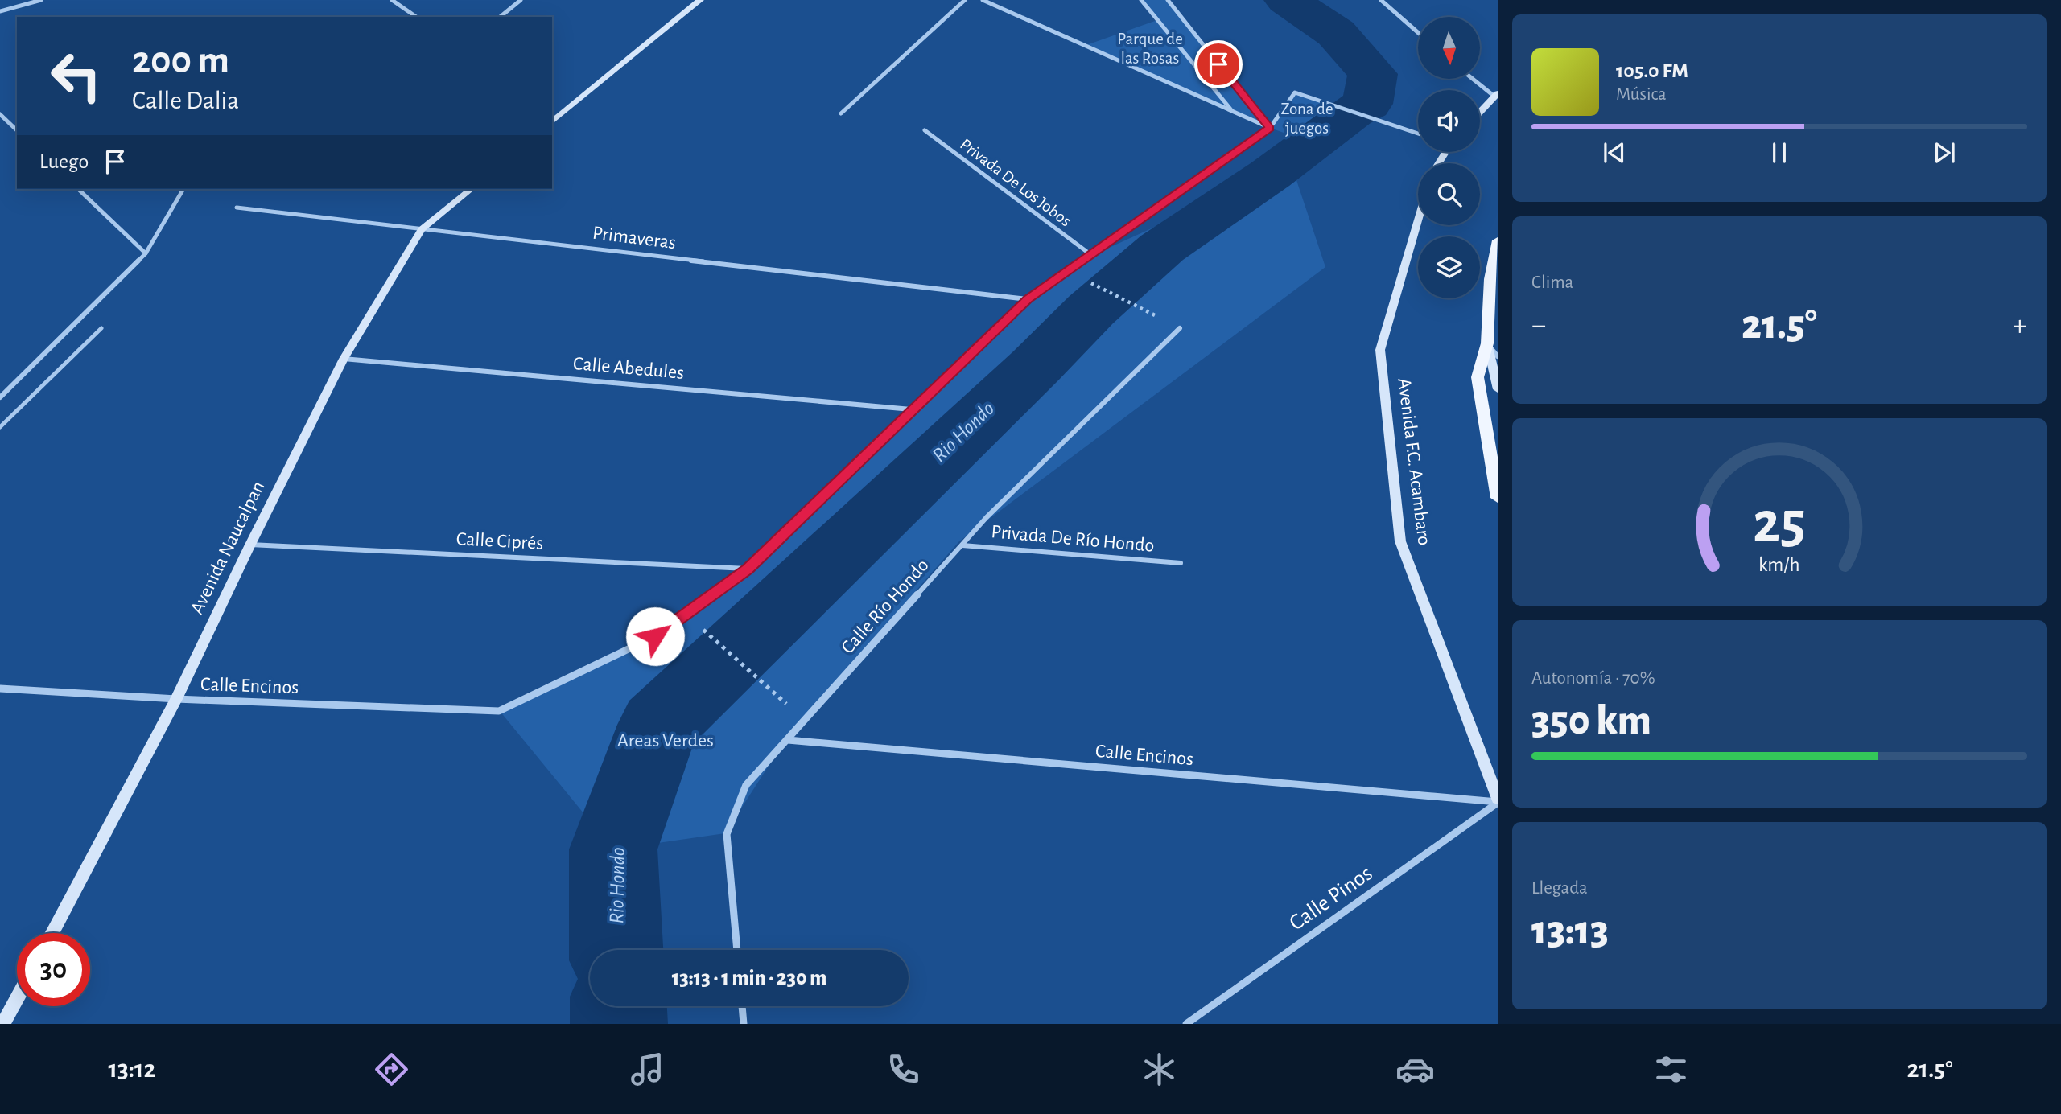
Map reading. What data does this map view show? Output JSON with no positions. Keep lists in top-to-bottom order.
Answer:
{
  "streets": {
    "main road": ["Avenida F.C. Acambaro", "Avenida Naucalpan"],
    "street": [
      "Privada De Los Jobos",
      "Primaveras",
      "Calle Abedules",
      "Privada De Río Hondo",
      "Calle Ciprés",
      "Calle Río Hondo",
      "Calle Encinos",
      "Calle Pinos"
    ]
  },
  "crossings": [
    ["Primaveras", "Avenida Naucalpan"],
    ["Calle Abedules", "Avenida Naucalpan"],
    ["Avenida F.C. Acambaro", "Calle Encinos"],
    ["Avenida F.C. Acambaro", "Calle Pinos"],
    ["Privada De Río Hondo", "Calle Río Hondo"],
    ["Calle Ciprés", "Avenida Naucalpan"],
    ["Calle Ciprés", "Calle Encinos"],
    ["Avenida Naucalpan", "Calle Encinos"],
    ["Calle Río Hondo", "Calle Encinos"],
    ["Calle Encinos", "Calle Pinos"]
  ],
  "water": ["Rio Hondo"],
  "parks": ["Parque de las Rosas", "Zona de juegos", "Areas Verdes"],
  "north": "bottom",
  "page": {
    "turn": ["200 m", "Calle Dalia"],
    "song": ["105.0 FM", "Música"],
    "then": "Luego",
    "tile": [
      "Clima",
      ["Autonomía · 70%", "350 km"],
      ["Llegada", "13:13"]
    ],
    "heat": ["−", "21.5°", "+"],
    "limit": "30",
    "trip": "13:13 · 1 min · 230 m",
    "tabs": ["13:12", "21.5°"],
    "gauge": ["25", "km/h"]
  }
}
